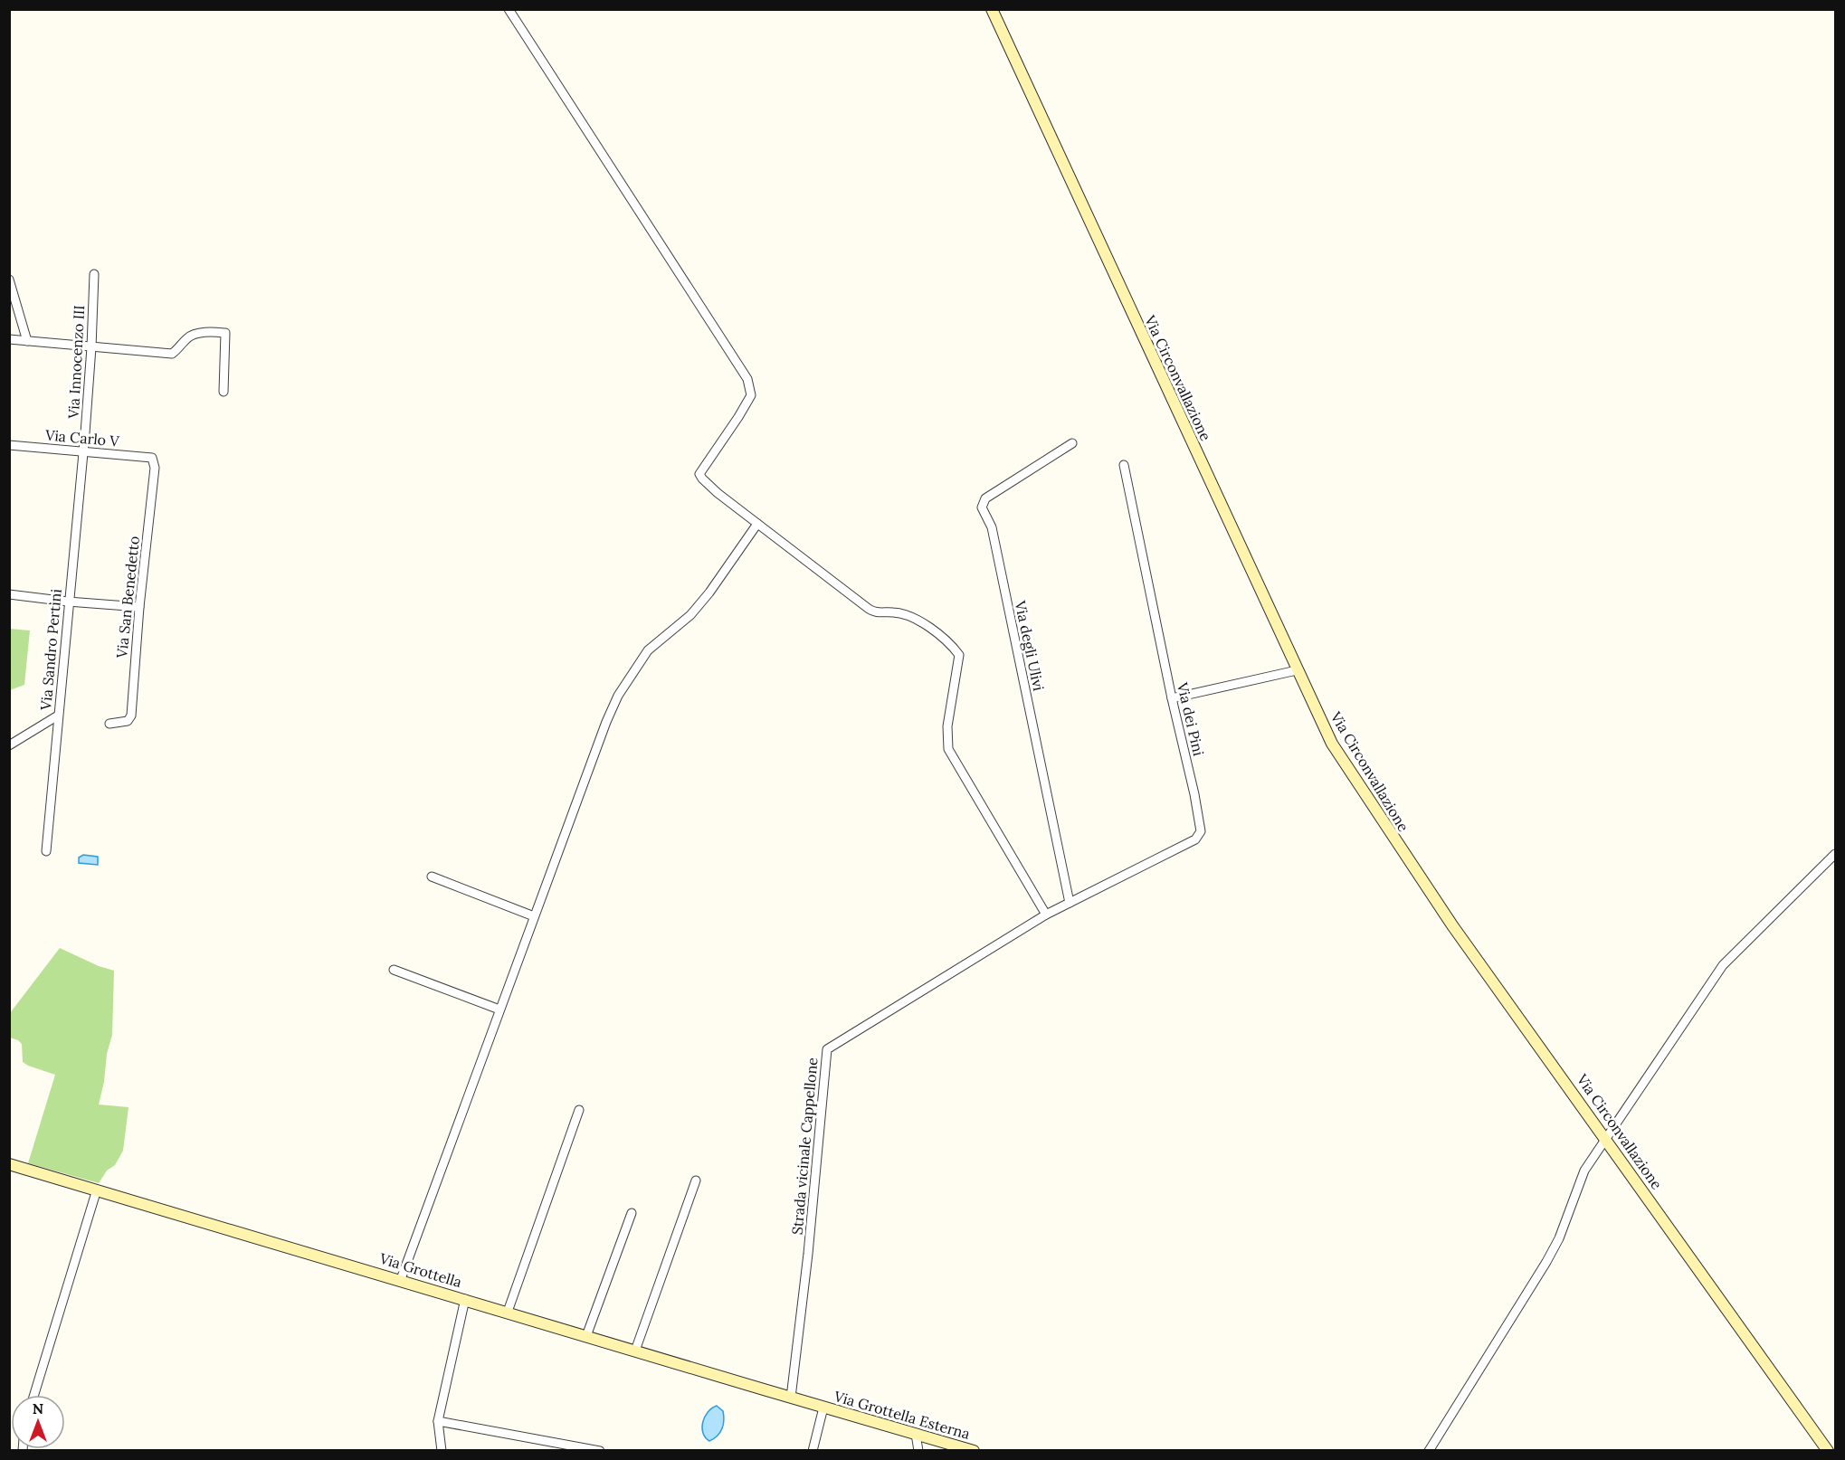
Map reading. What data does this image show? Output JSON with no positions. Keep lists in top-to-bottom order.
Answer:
{
  "streets": {
    "main road": ["Via Circonvallazione", "Via Grottella", "Via Grottella Esterna"],
    "street": [
      "Via Innocenzo III",
      "Via Carlo V",
      "Via San Benedetto",
      "Via degli Ulivi",
      "Via Sandro Pertini",
      "Via dei Pini",
      "Strada vicinale Cappellone"
    ]
  },
  "crossings": [
    ["Via Innocenzo III", "Via Carlo V"],
    ["Via Innocenzo III", "Via Sandro Pertini"],
    ["Via Carlo V", "Via San Benedetto"],
    ["Via Carlo V", "Via Sandro Pertini"],
    ["Via degli Ulivi", "Via dei Pini"],
    ["Via degli Ulivi", "Strada vicinale Cappellone"],
    ["Via dei Pini", "Strada vicinale Cappellone"],
    ["Strada vicinale Cappellone", "Via Grottella"],
    ["Via Grottella", "Via Grottella Esterna"]
  ],
  "north": "top"
}
